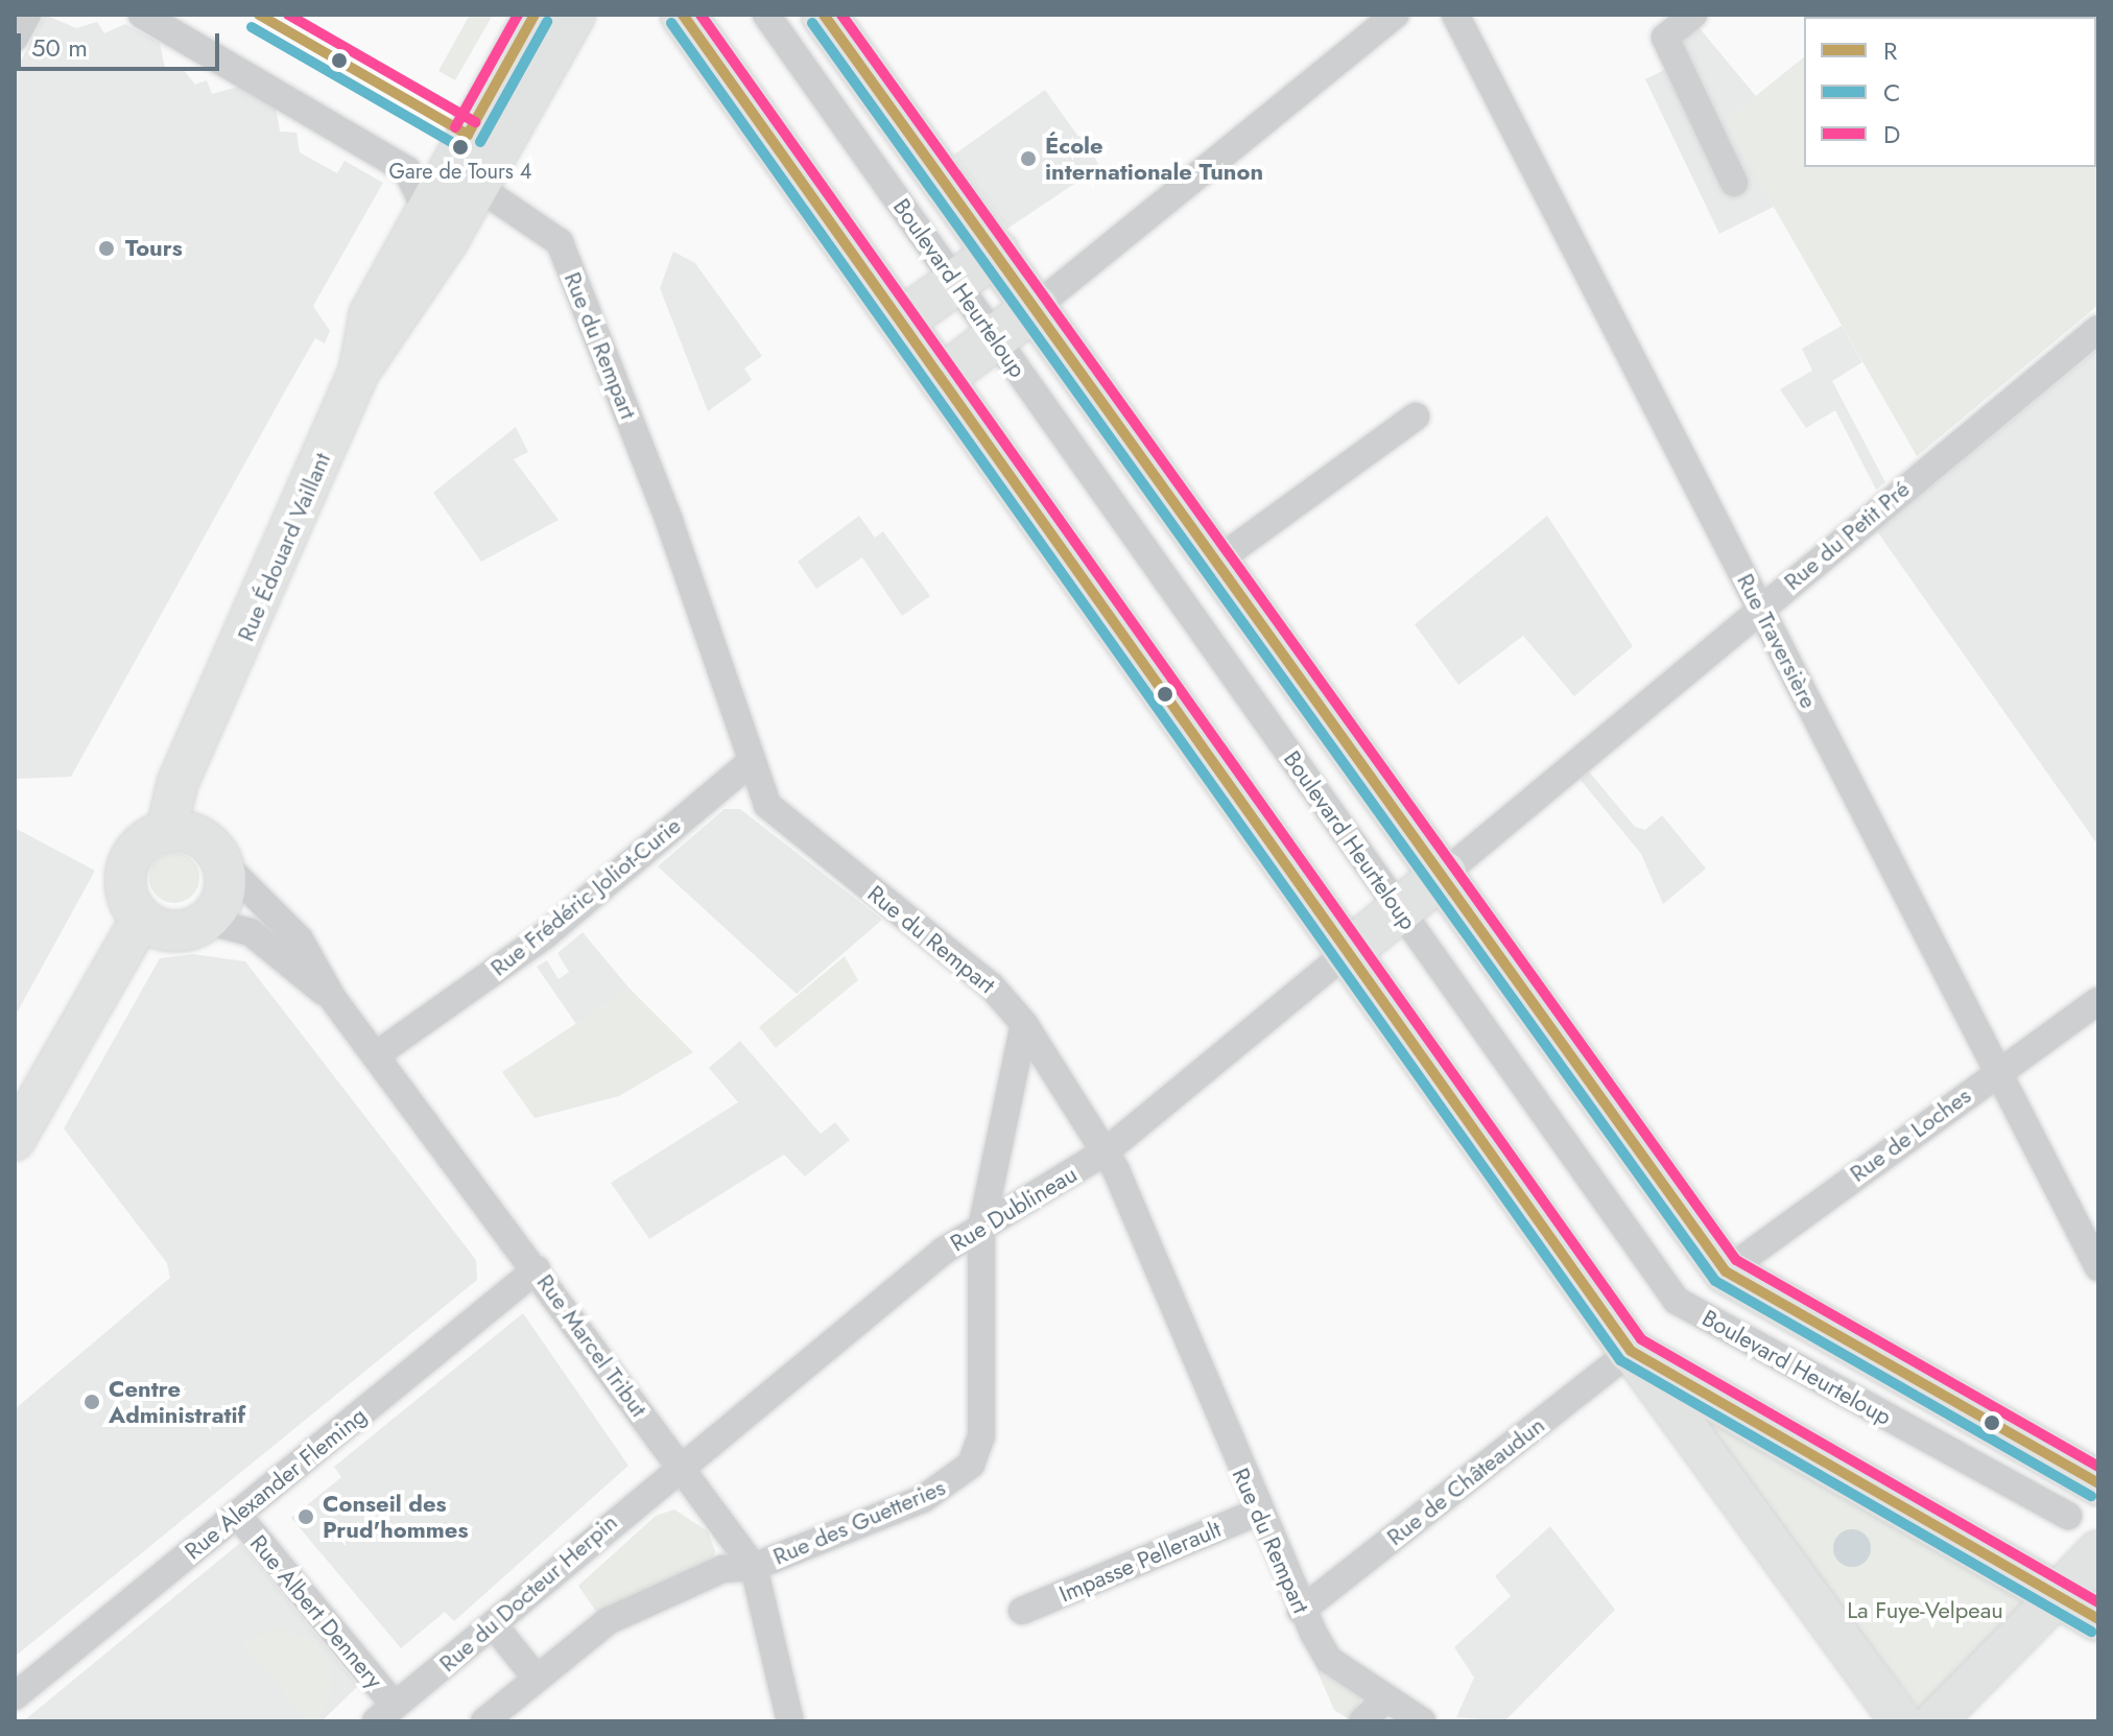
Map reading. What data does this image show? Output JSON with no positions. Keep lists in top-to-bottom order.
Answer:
{
  "streets": {
    "main road": ["Boulevard Heurteloup", "Rue Édouard Vaillant"],
    "street": [
      "Rue du Rempart",
      "Rue du Petit Pré",
      "Rue Traversière",
      "Rue Frédéric Joliot-Curie",
      "Rue de Loches",
      "Rue Dublineau",
      "Rue Marcel Tribut",
      "Rue de Châteaudun",
      "Rue Alexander Fleming",
      "Rue des Guetteries",
      "Impasse Pellerault",
      "Rue du Docteur Herpin",
      "Rue Albert Dennery"
    ]
  },
  "crossings": [
    ["Boulevard Heurteloup", "Rue du Petit Pré"],
    ["Boulevard Heurteloup", "Rue de Loches"],
    ["Rue du Rempart", "Rue Édouard Vaillant"],
    ["Rue du Rempart", "Rue Frédéric Joliot-Curie"],
    ["Rue du Rempart", "Rue Dublineau"],
    ["Rue du Rempart", "Rue de Châteaudun"],
    ["Rue du Rempart", "Rue des Guetteries"],
    ["Rue du Rempart", "Impasse Pellerault"],
    ["Rue du Petit Pré", "Rue Traversière"],
    ["Rue Édouard Vaillant", "Rue Marcel Tribut"],
    ["Rue Traversière", "Rue de Loches"],
    ["Rue Frédéric Joliot-Curie", "Rue Marcel Tribut"],
    ["Rue Dublineau", "Rue Marcel Tribut"],
    ["Rue Dublineau", "Rue des Guetteries"],
    ["Rue Dublineau", "Rue du Docteur Herpin"],
    ["Rue Marcel Tribut", "Rue Alexander Fleming"],
    ["Rue Marcel Tribut", "Rue des Guetteries"],
    ["Rue Marcel Tribut", "Rue du Docteur Herpin"],
    ["Rue Alexander Fleming", "Rue Albert Dennery"],
    ["Rue du Docteur Herpin", "Rue Albert Dennery"]
  ],
  "parks": ["La Fuye-Velpeau"],
  "places": [
    "Gare de Tours 4",
    "École internationale Tunon",
    "Tours",
    "Centre Administratif",
    "Conseil des Prud'hommes"
  ],
  "lines": ["transit line R", "transit line D", "transit line C"],
  "legend": ["R", "C", "D"],
  "scale_bar": "50 m"
}
